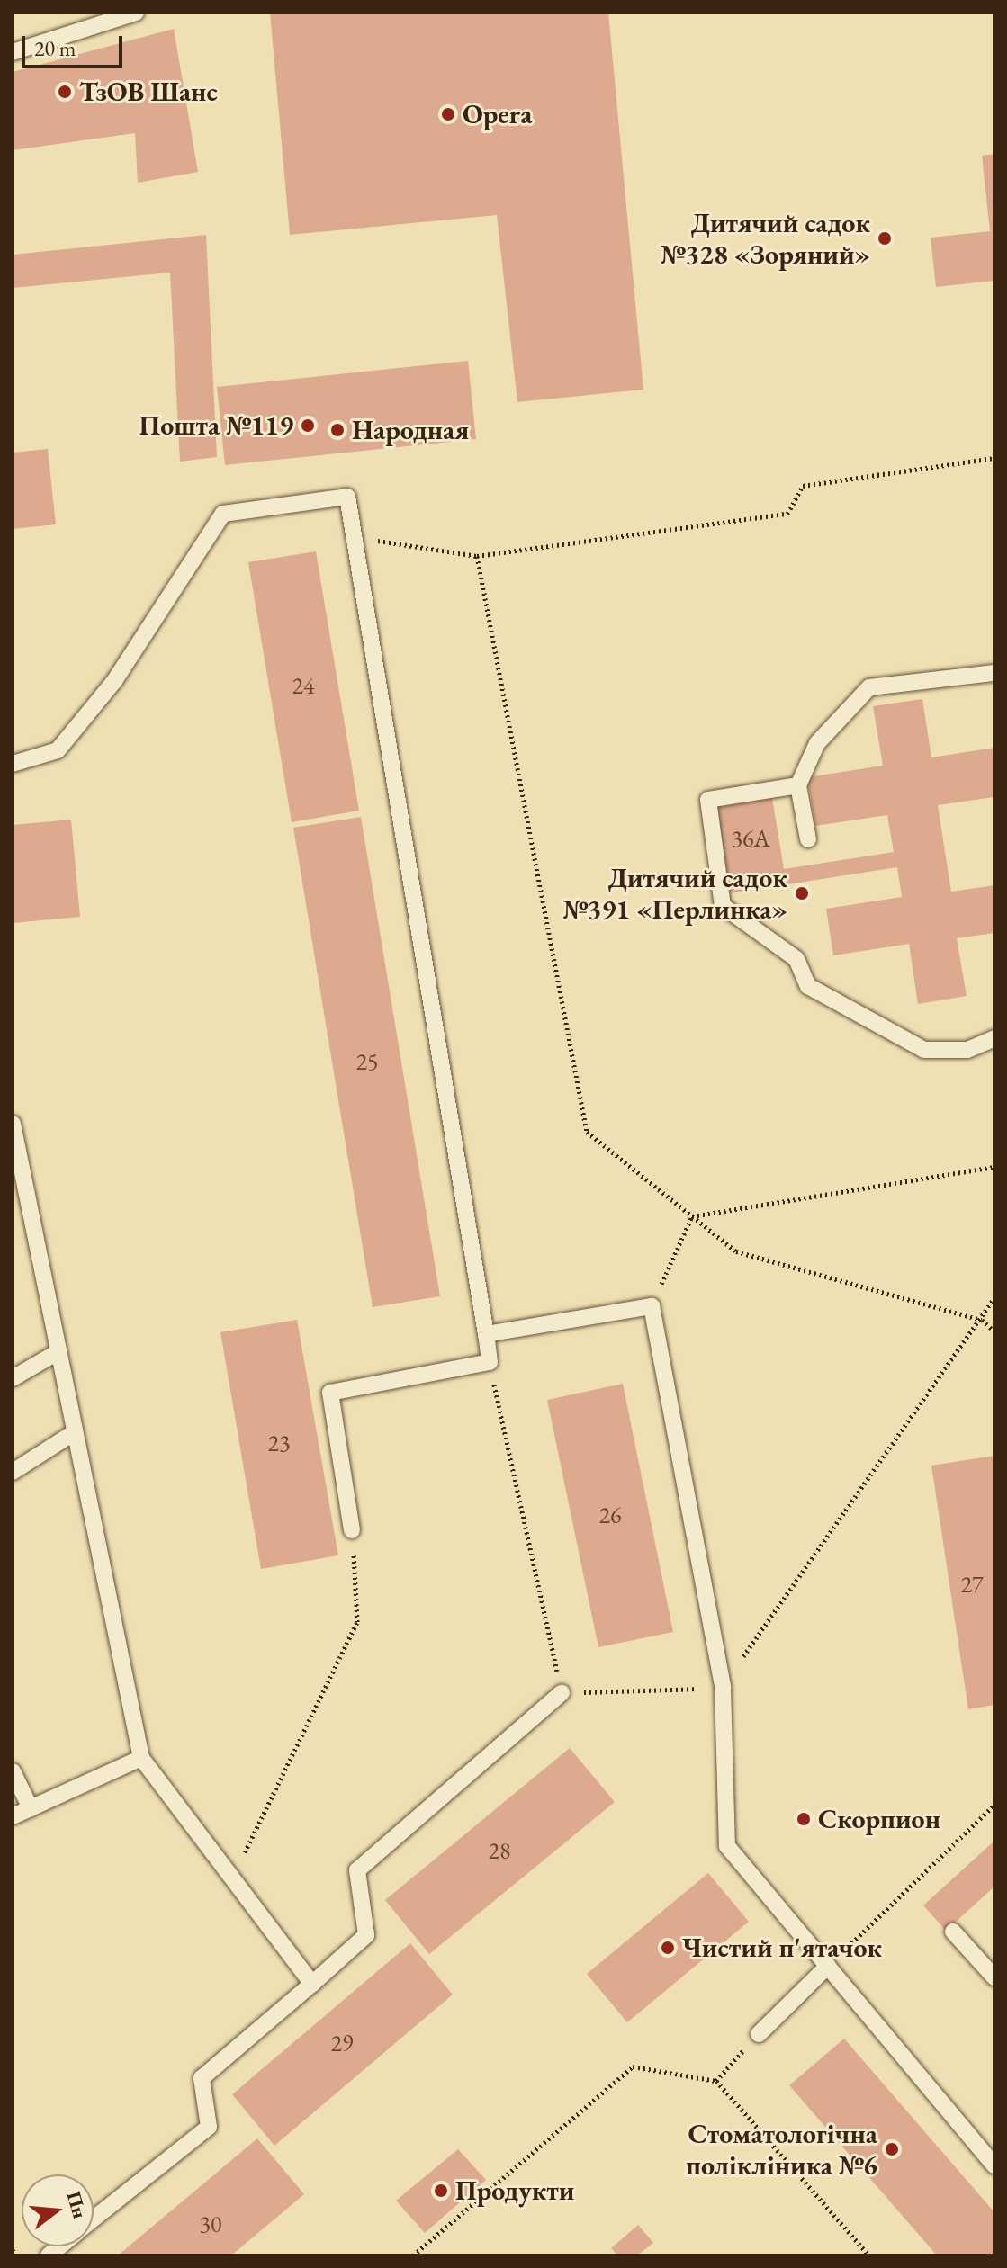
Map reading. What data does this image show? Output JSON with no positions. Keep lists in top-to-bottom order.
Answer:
{
  "places": [
    "ТзОВ Шанс",
    "Opera",
    "Дитячий садок №328 «Зоряний»",
    "Пошта №119",
    "Народная",
    "Дитячий садок №391 «Перлинка»",
    "Скорпион",
    "Чистий п'ятачок",
    "Стоматологічна полікліника №6",
    "Продукти"
  ],
  "house_numbers": [
    "24",
    "36А",
    "25",
    "23",
    "26",
    "27",
    "28",
    "29",
    "30"
  ],
  "scale_bar": "20 m",
  "north": "right"
}
